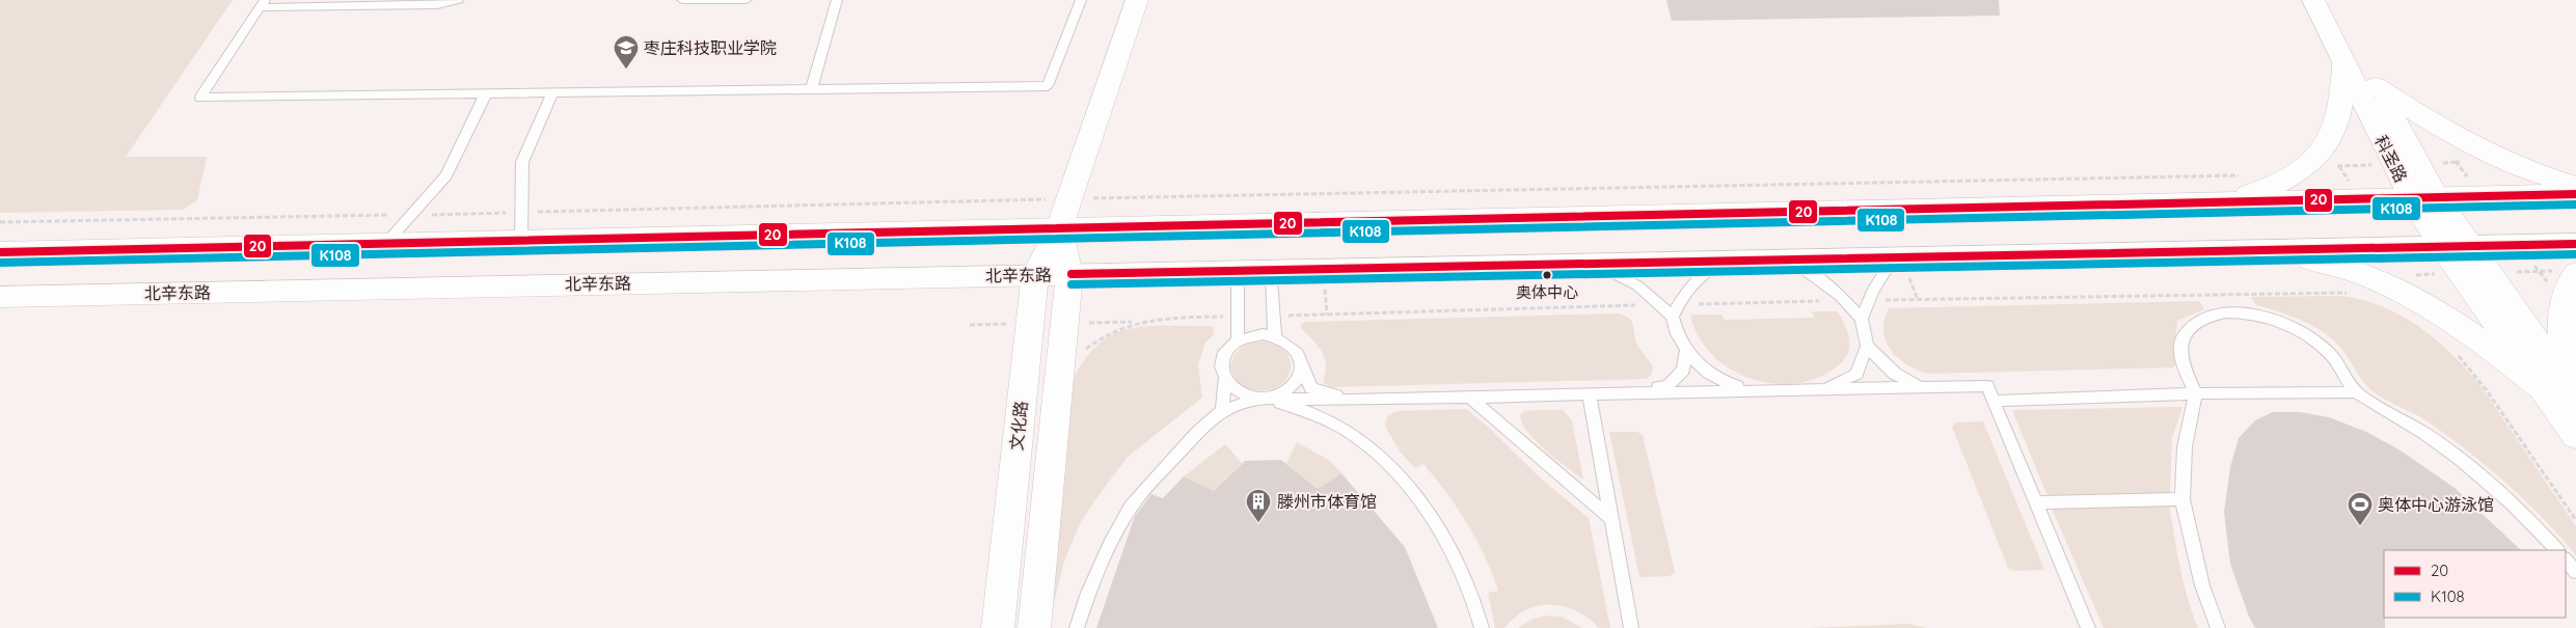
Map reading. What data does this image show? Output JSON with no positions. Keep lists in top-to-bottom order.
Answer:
{
  "streets": {
    "main road": ["科圣路", "北辛东路", "文化路"]
  },
  "crossings": [
    ["科圣路", "北辛东路"],
    ["北辛东路", "文化路"]
  ],
  "places": {
    "school or university": ["枣庄科技职业学院"],
    "other": ["奥体中心"],
    "building": ["滕州市体育馆"],
    "sports": ["奥体中心游泳馆"]
  },
  "lines": ["transit line 20", "transit line K108"],
  "legend": ["20", "K108"]
}
